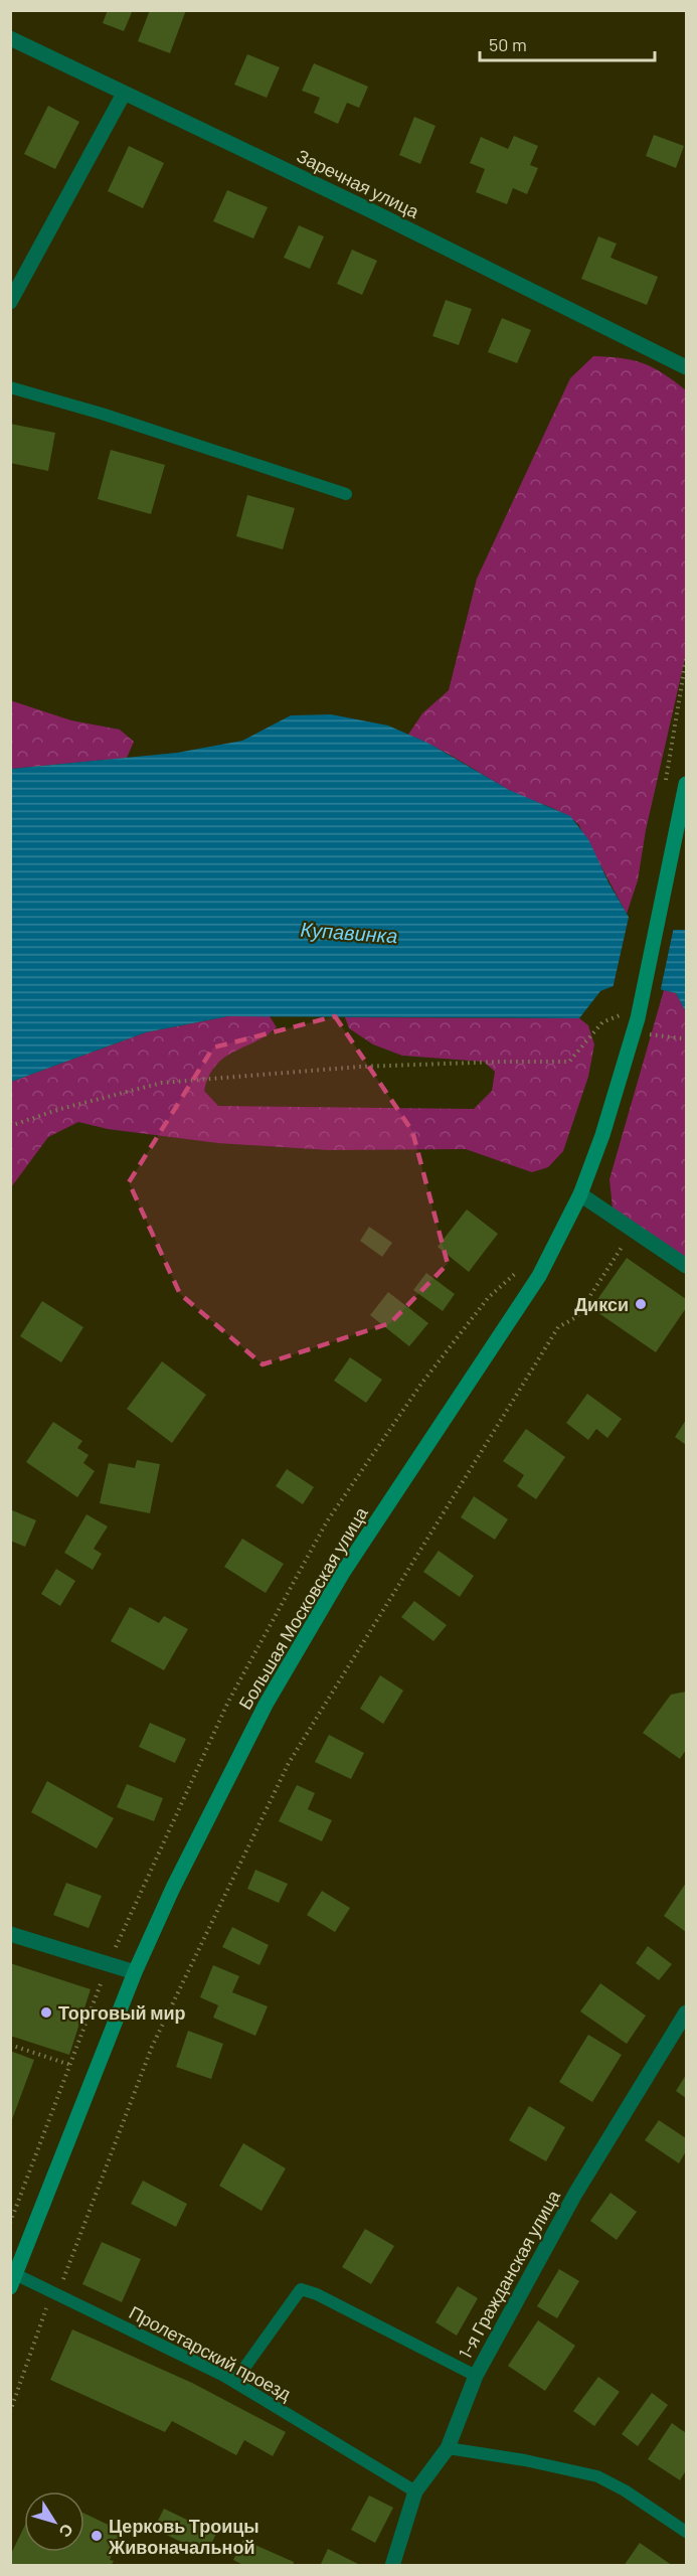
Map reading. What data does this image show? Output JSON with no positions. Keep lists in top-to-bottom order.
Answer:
{
  "streets": {
    "main road": ["Большая Московская улица"],
    "street": ["Заречная улица", "1-я Гражданская улица"],
    "lane": ["Пролетарский проезд"]
  },
  "crossings": [
    ["Большая Московская улица", "Пролетарский проезд"],
    ["1-я Гражданская улица", "Пролетарский проезд"]
  ],
  "water": ["Купавинка"],
  "places": ["Дикси", "Торговый мир", "Церковь Троицы Живоначальной"],
  "scale_bar": "50 m",
  "north": "bottom right"
}
